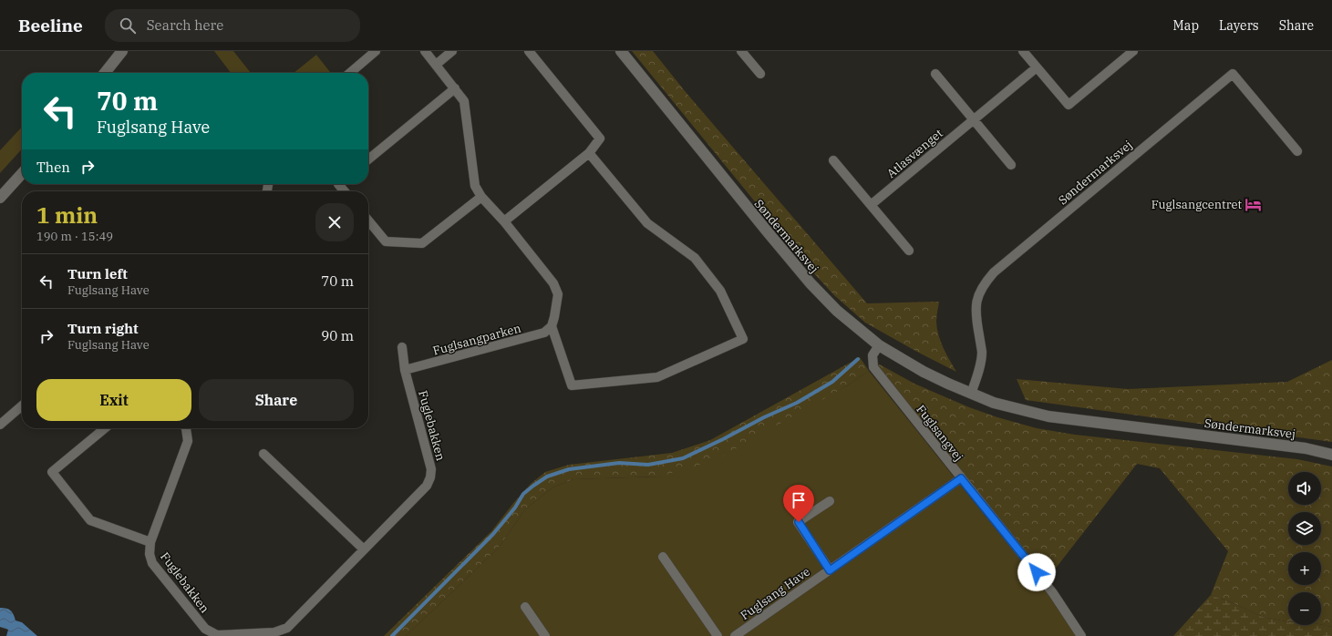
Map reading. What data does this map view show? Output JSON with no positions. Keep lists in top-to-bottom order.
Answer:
{
  "streets": {
    "street": [
      "Atlasvænget",
      "Søndermarksvej",
      "Fuglsangparken",
      "Fuglebakken",
      "Fuglsangvej",
      "Fuglsang Have"
    ]
  },
  "crossings": [
    ["Søndermarksvej", "Fuglsangvej"],
    ["Fuglsangparken", "Fuglebakken"],
    ["Fuglsangvej", "Fuglsang Have"]
  ],
  "places": {
    "hotel": ["Fuglsangcentret"]
  },
  "page": {
    "header": "Beeline",
    "search": "Search here",
    "nav": ["Map", "Layers", "Share"],
    "turn": ["70 m", "Fuglsang Have"],
    "then": "Then",
    "heading": ["1 min", "190 m · 15:49"],
    "list": [
      {
        "name": "Turn left",
        "note": "Fuglsang Have",
        "value": "70 m"
      },
      {
        "name": "Turn right",
        "note": "Fuglsang Have",
        "value": "90 m"
      }
    ],
    "buttons": ["Exit", "Share"],
    "map_buttons": ["+", "−"]
  }
}
